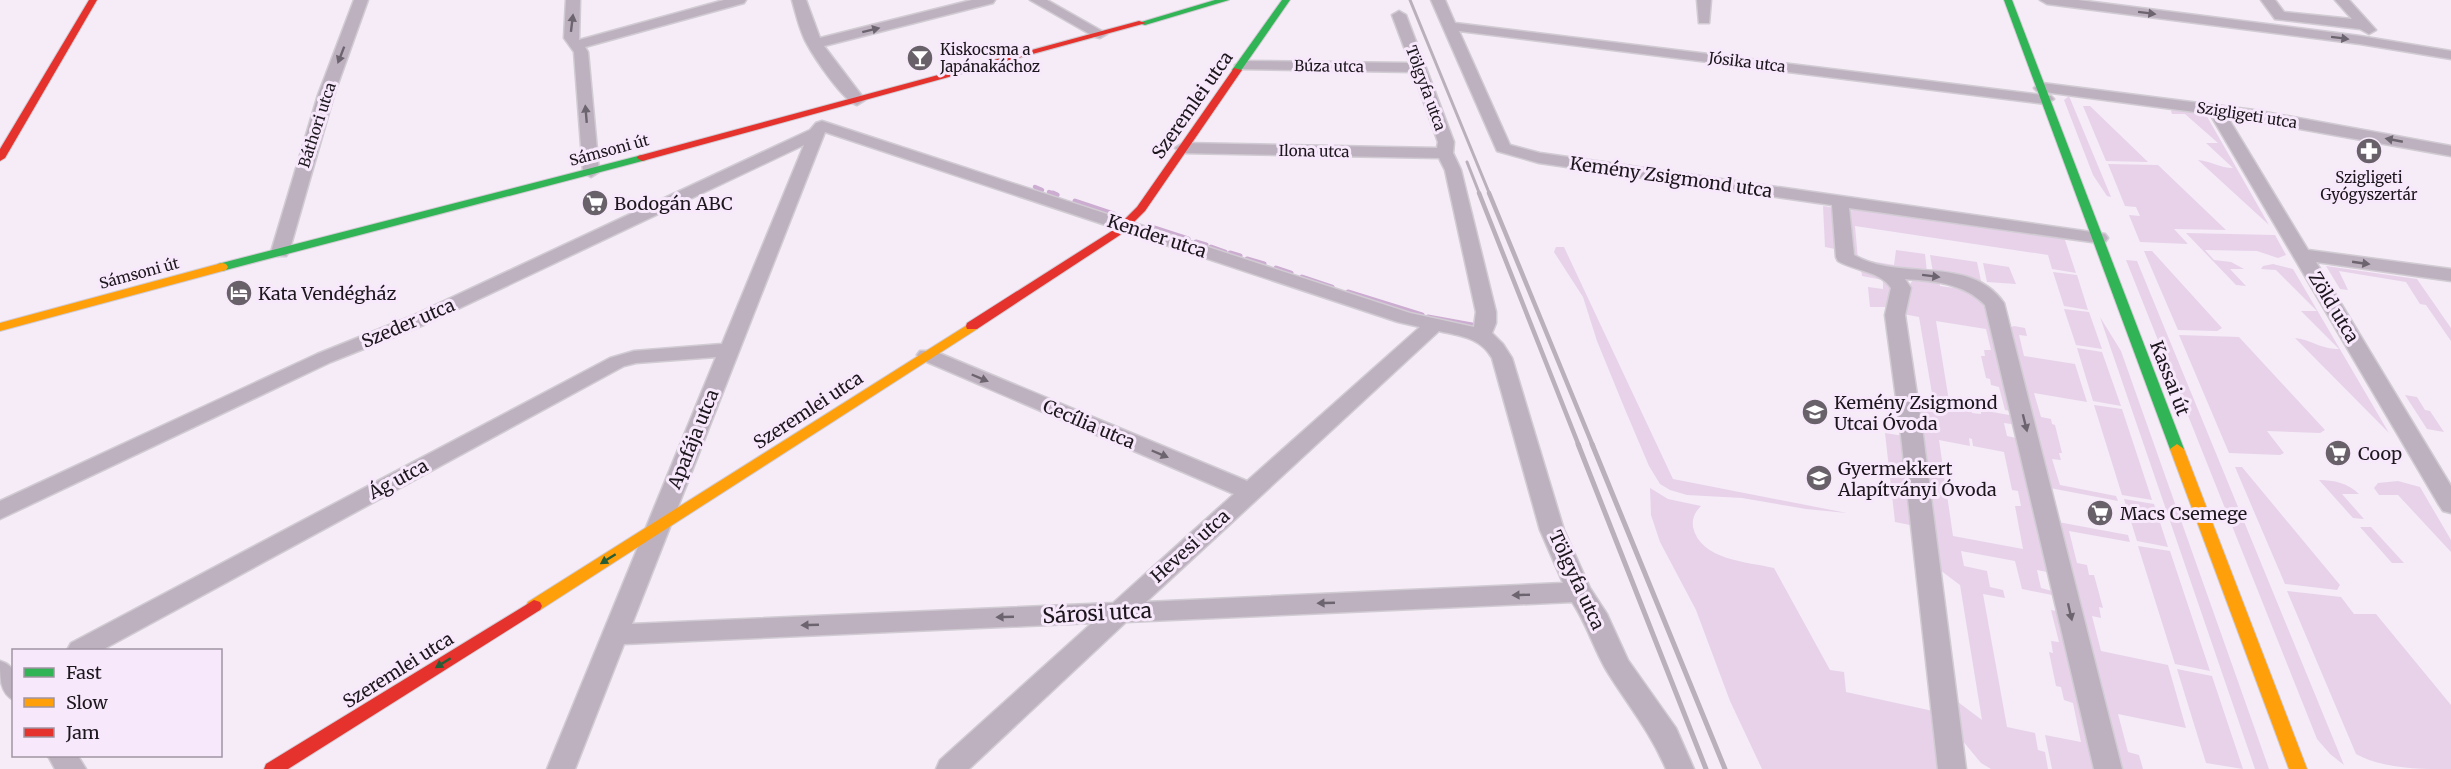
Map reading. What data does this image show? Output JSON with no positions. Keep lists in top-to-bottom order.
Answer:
{
  "streets": {
    "main road": ["Szeremlei utca", "Sámsoni út", "Kassai út"],
    "street": [
      "Jósika utca",
      "Búza utca",
      "Tölgyfa utca",
      "Szigligeti utca",
      "Báthori utca",
      "Ilona utca",
      "Kemény Zsigmond utca",
      "Kender utca",
      "Zöld utca",
      "Szeder utca",
      "Cecília utca",
      "Apafája utca",
      "Ág utca",
      "Hevesi utca",
      "Sárosi utca"
    ]
  },
  "crossings": [
    ["Jósika utca", "Szigligeti utca"],
    ["Jósika utca", "Kemény Zsigmond utca"],
    ["Jósika utca", "Kassai út"],
    ["Búza utca", "Tölgyfa utca"],
    ["Búza utca", "Szeremlei utca"],
    ["Tölgyfa utca", "Ilona utca"],
    ["Tölgyfa utca", "Kender utca"],
    ["Tölgyfa utca", "Sárosi utca"],
    ["Szeremlei utca", "Ilona utca"],
    ["Szeremlei utca", "Kender utca"],
    ["Szeremlei utca", "Cecília utca"],
    ["Szeremlei utca", "Apafája utca"],
    ["Szigligeti utca", "Zöld utca"],
    ["Szigligeti utca", "Kassai út"],
    ["Báthori utca", "Sámsoni út"],
    ["Sámsoni út", "Kender utca"],
    ["Sámsoni út", "Szeder utca"],
    ["Sámsoni út", "Apafája utca"],
    ["Kemény Zsigmond utca", "Kassai út"],
    ["Kender utca", "Szeder utca"],
    ["Kender utca", "Apafája utca"],
    ["Kender utca", "Hevesi utca"],
    ["Szeder utca", "Apafája utca"],
    ["Cecília utca", "Hevesi utca"],
    ["Apafája utca", "Ág utca"],
    ["Apafája utca", "Sárosi utca"],
    ["Hevesi utca", "Sárosi utca"]
  ],
  "one_way": [
    "Szeremlei utca",
    "Báthori utca",
    "Cecília utca",
    "Sárosi utca"
  ],
  "places": {
    "bar": ["Kiskocsma a Japánakáchoz"],
    "pharmacy": ["Szigligeti Gyógyszertár"],
    "supermarket": ["Bodogán ABC", "Coop", "Macs Csemege"],
    "hotel": ["Kata Vendégház"],
    "school or university": ["Kemény Zsigmond Utcai Óvoda", "Gyermekkert Alapítványi Óvoda"]
  },
  "legend": ["Fast", "Slow", "Jam"]
}
